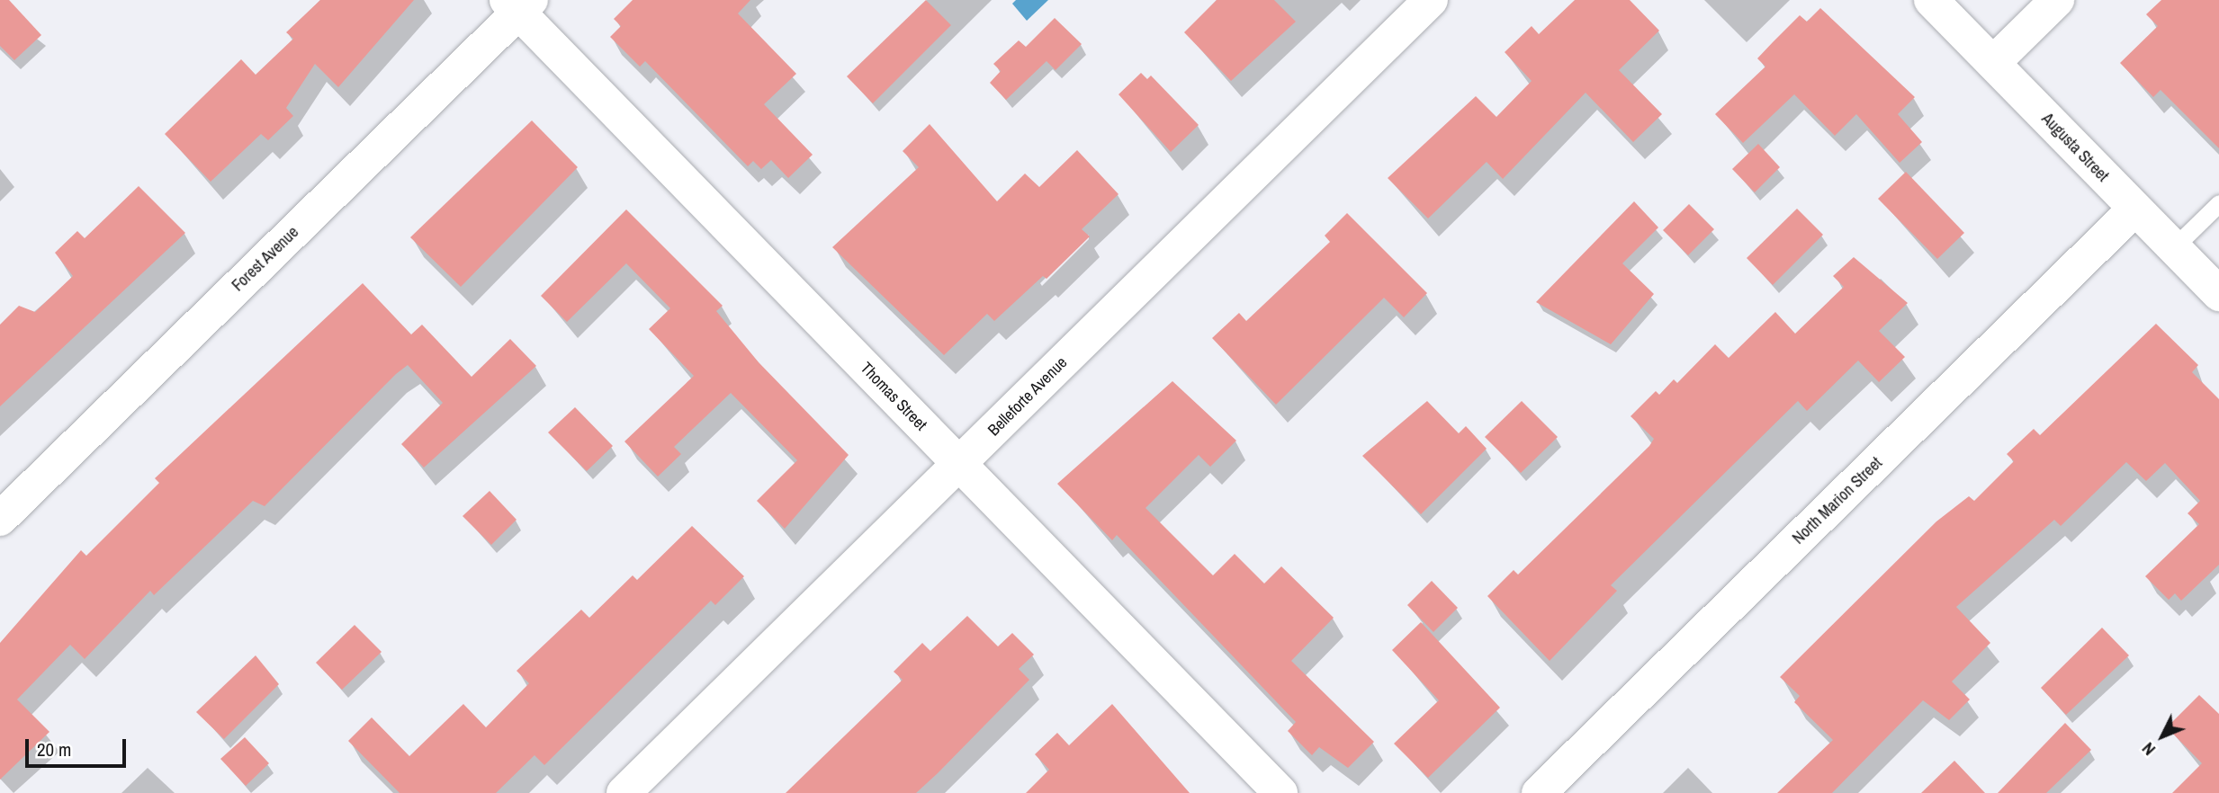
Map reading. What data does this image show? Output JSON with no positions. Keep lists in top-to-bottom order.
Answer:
{
  "streets": {
    "street": [
      "Augusta Street",
      "Forest Avenue",
      "Thomas Street",
      "Belleforte Avenue",
      "North Marion Street"
    ]
  },
  "crossings": [
    ["Augusta Street", "North Marion Street"],
    ["Forest Avenue", "Thomas Street"],
    ["Thomas Street", "Belleforte Avenue"]
  ],
  "scale_bar": "20 m",
  "north": "bottom left"
}
